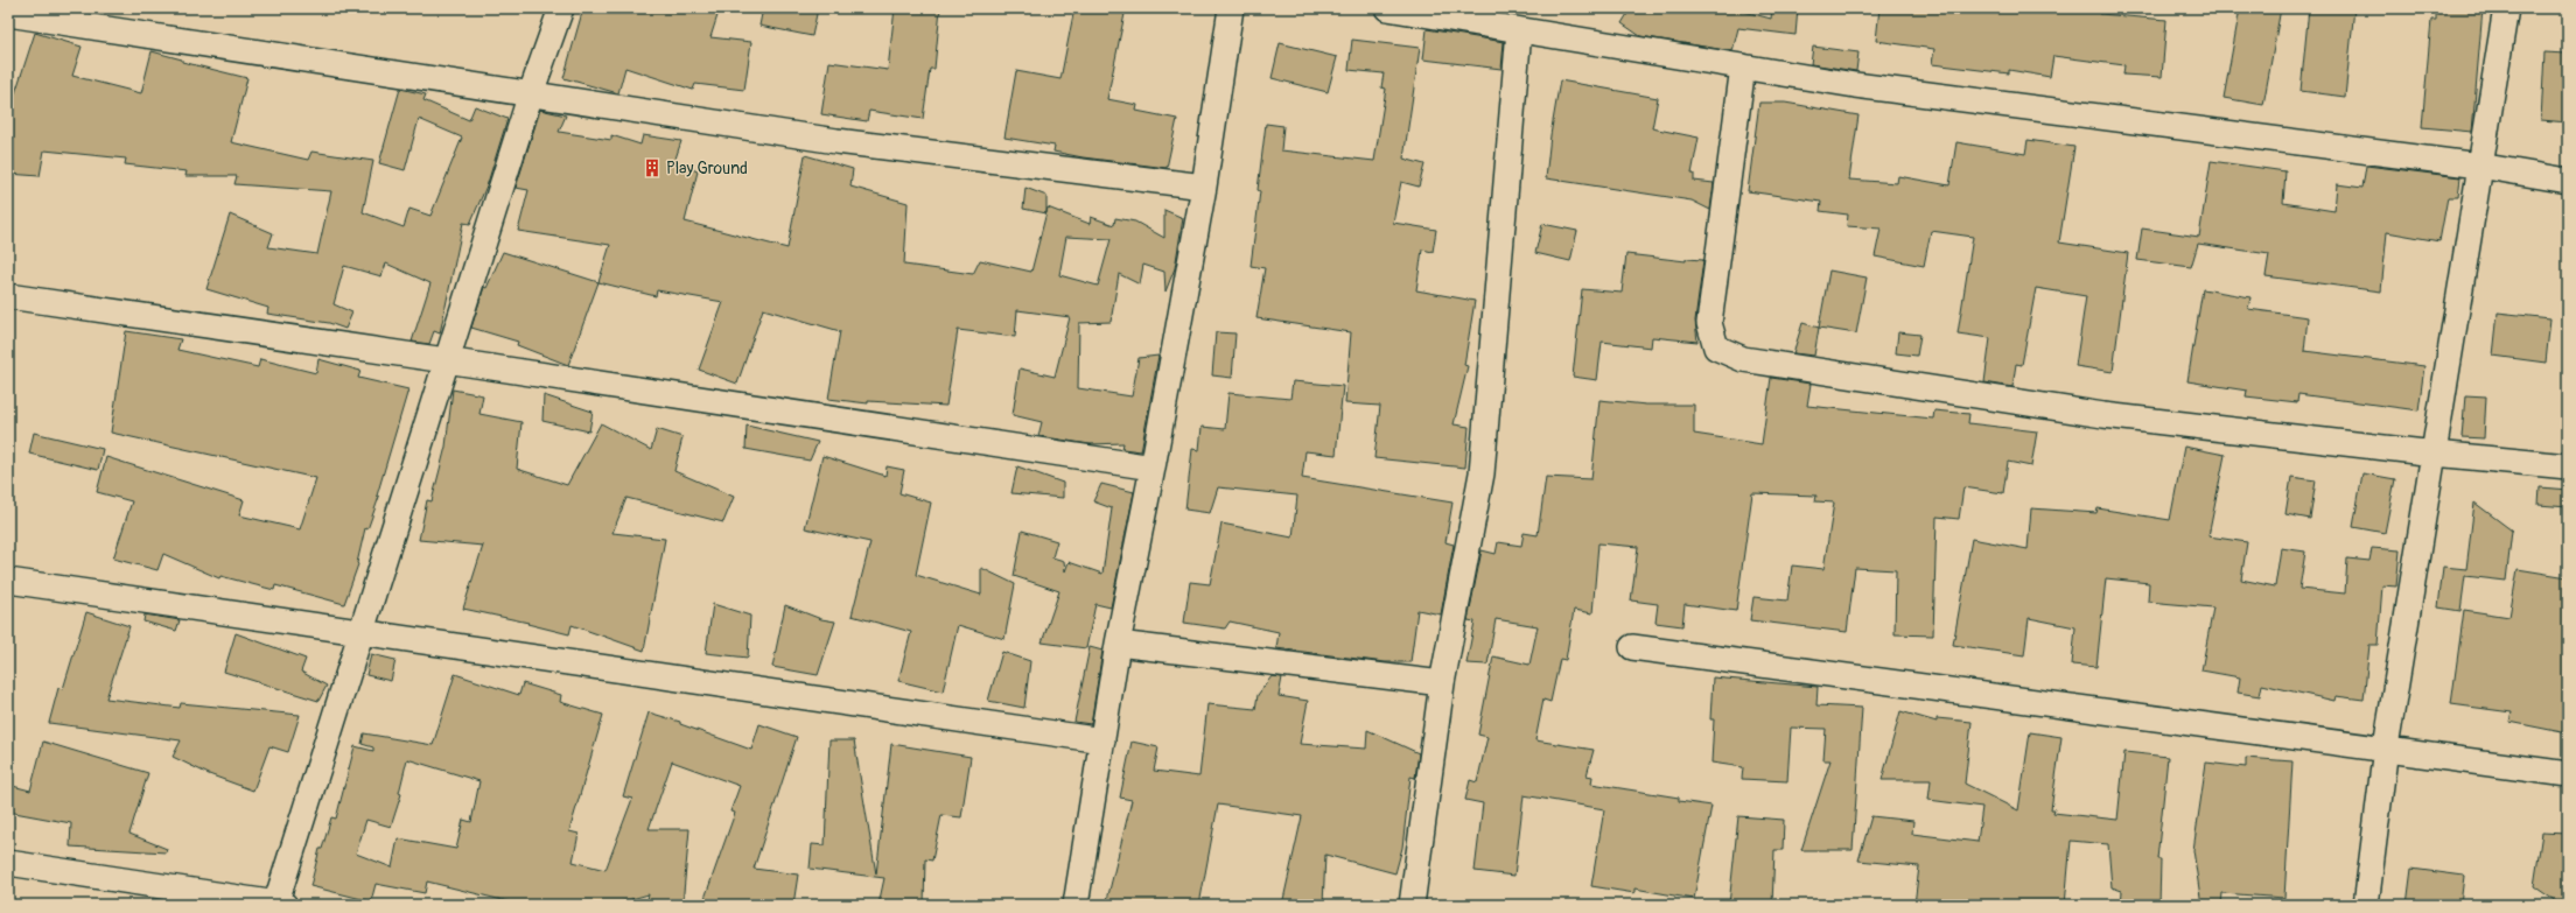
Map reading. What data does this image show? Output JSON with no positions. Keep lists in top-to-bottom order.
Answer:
{
  "places": {
    "building": ["Play Ground"]
  }
}
